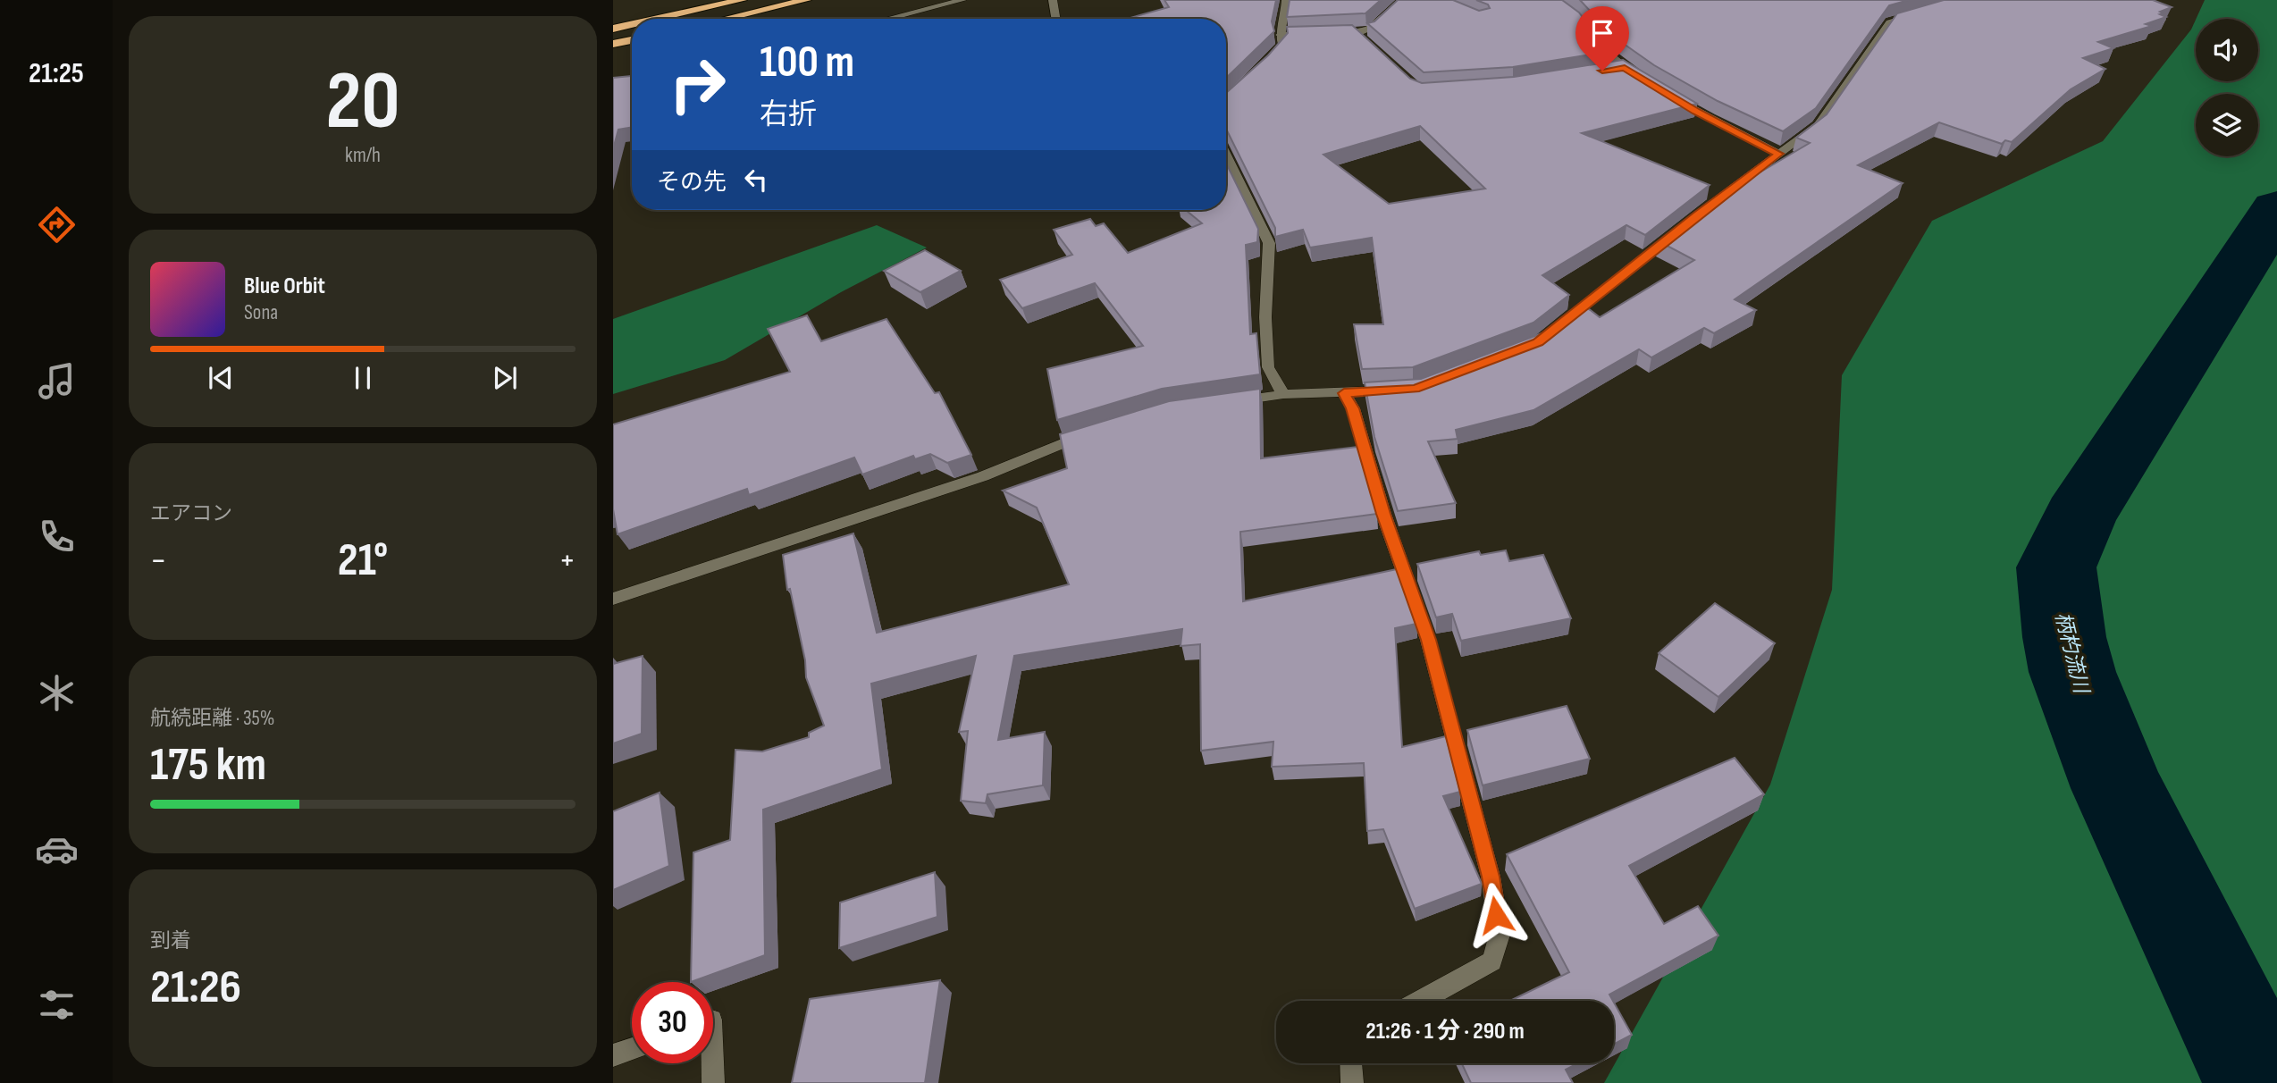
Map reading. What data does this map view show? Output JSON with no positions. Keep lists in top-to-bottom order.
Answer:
{
  "water": ["柄杓流川"],
  "page": {
    "tabs": "21:25",
    "tile": [
      ["20", "km/h"],
      "エアコン",
      ["航続距離 · 35%", "175 km"],
      ["到着", "21:26"]
    ],
    "turn": ["100 m", "右折"],
    "then": "その先",
    "song": ["Blue Orbit", "Sona"],
    "heat": ["−", "21°", "+"],
    "limit": "30",
    "trip": "21:26 · 1 分 · 290 m"
  }
}
